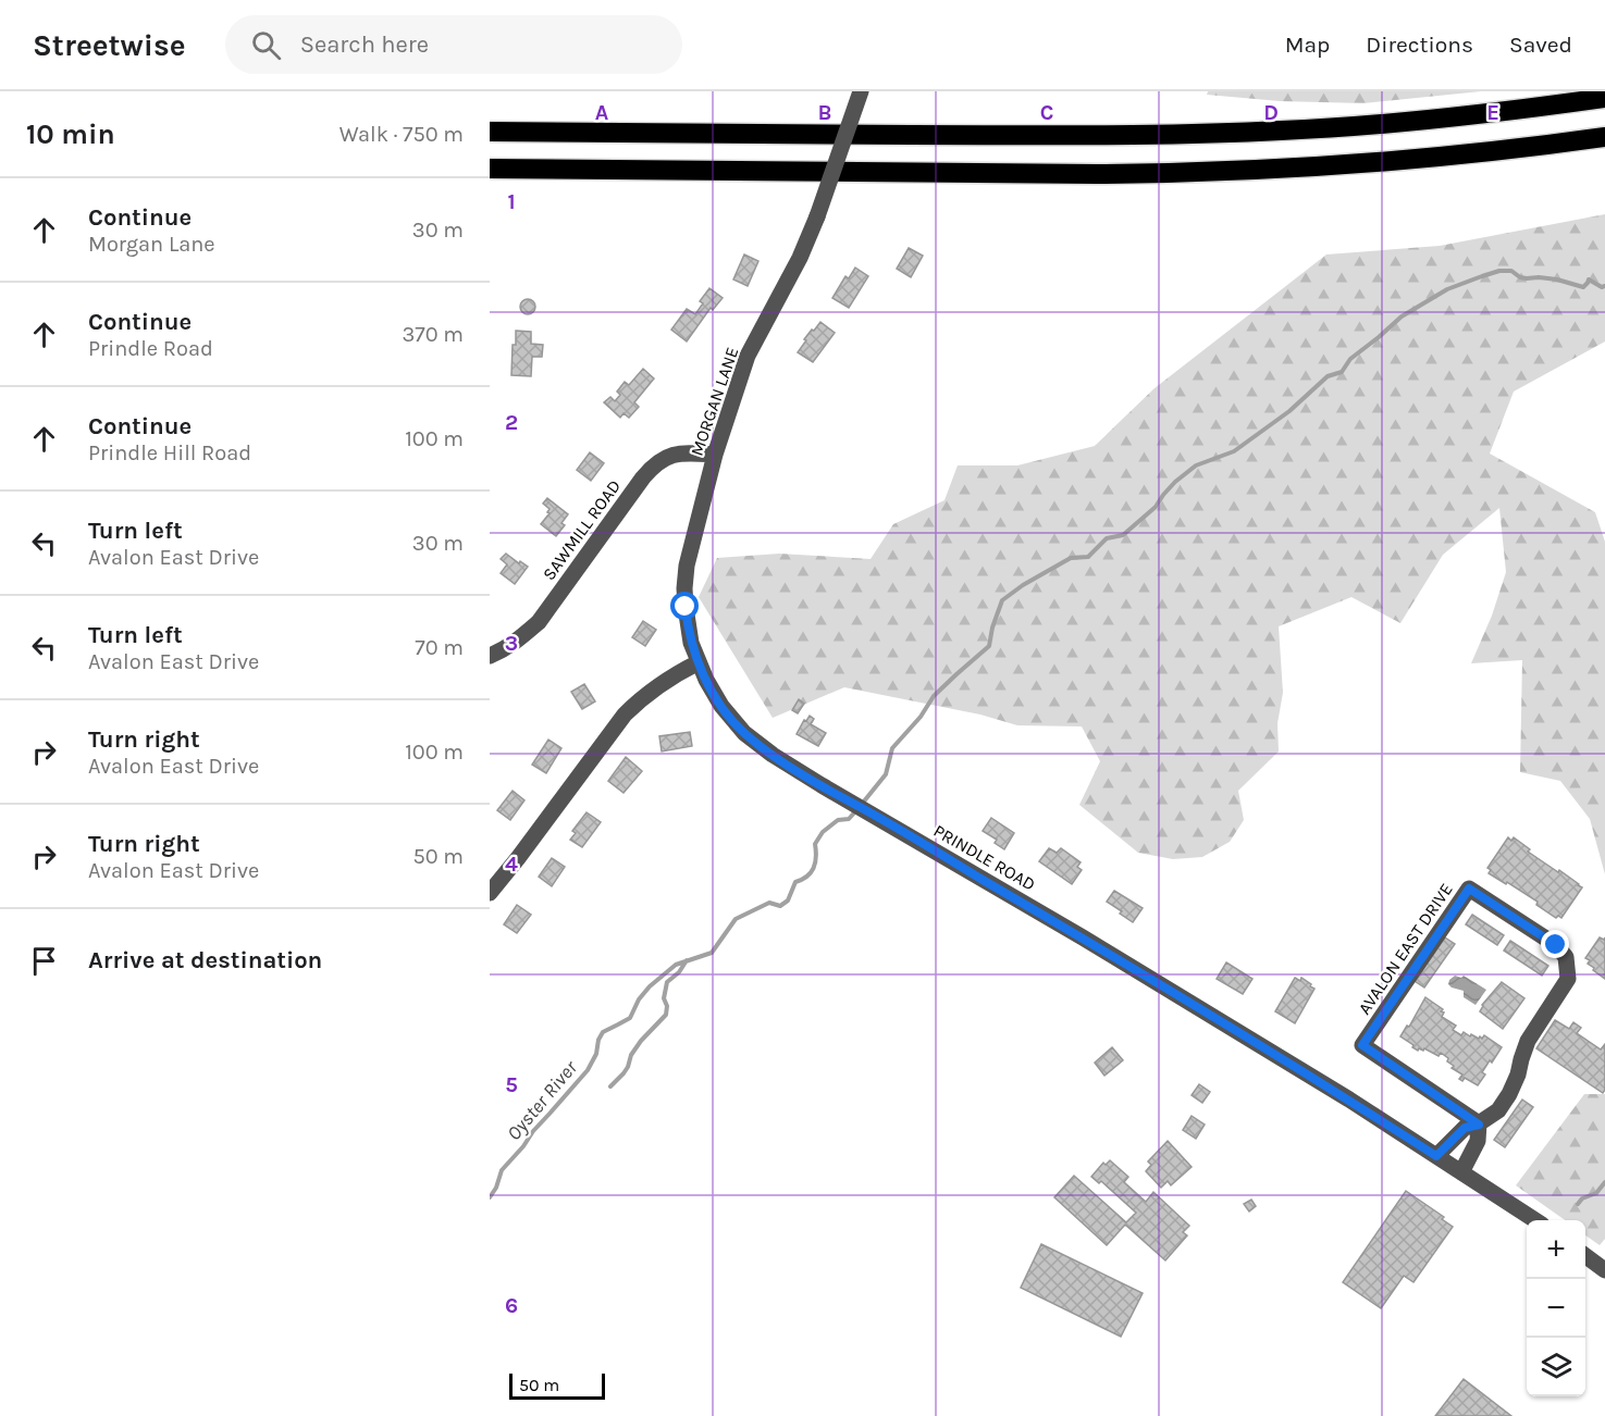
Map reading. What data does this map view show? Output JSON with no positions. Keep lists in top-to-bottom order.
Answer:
{
  "streets": {
    "street": [
      "MORGAN LANE",
      "SAWMILL ROAD",
      "PRINDLE ROAD",
      "AVALON EAST DRIVE"
    ]
  },
  "crossings": [
    ["MORGAN LANE", "SAWMILL ROAD"],
    ["MORGAN LANE", "PRINDLE ROAD"],
    ["PRINDLE ROAD", "AVALON EAST DRIVE"]
  ],
  "water": ["Oyster River"],
  "scale_bar": "50 m",
  "page": {
    "header": "Streetwise",
    "search": "Search here",
    "nav": ["Map", "Directions", "Saved"],
    "heading": ["10 min", "Walk · 750 m"],
    "list": [
      ["Continue", "Morgan Lane", "30 m"],
      ["Continue", "Prindle Road", "370 m"],
      ["Continue", "Prindle Hill Road", "100 m"],
      ["Turn left", "Avalon East Drive", "30 m"],
      ["Turn left", "Avalon East Drive", "70 m"],
      ["Turn right", "Avalon East Drive", "100 m"],
      ["Turn right", "Avalon East Drive", "50 m"],
      "Arrive at destination"
    ],
    "map_buttons": ["+", "−"],
    "scale": "50 m"
  },
  "grid": {
    "columns": [
      "A",
      "B",
      "C",
      "D",
      "E"
    ],
    "rows": [
      "1",
      "2",
      "3",
      "4",
      "5",
      "6"
    ]
  }
}
